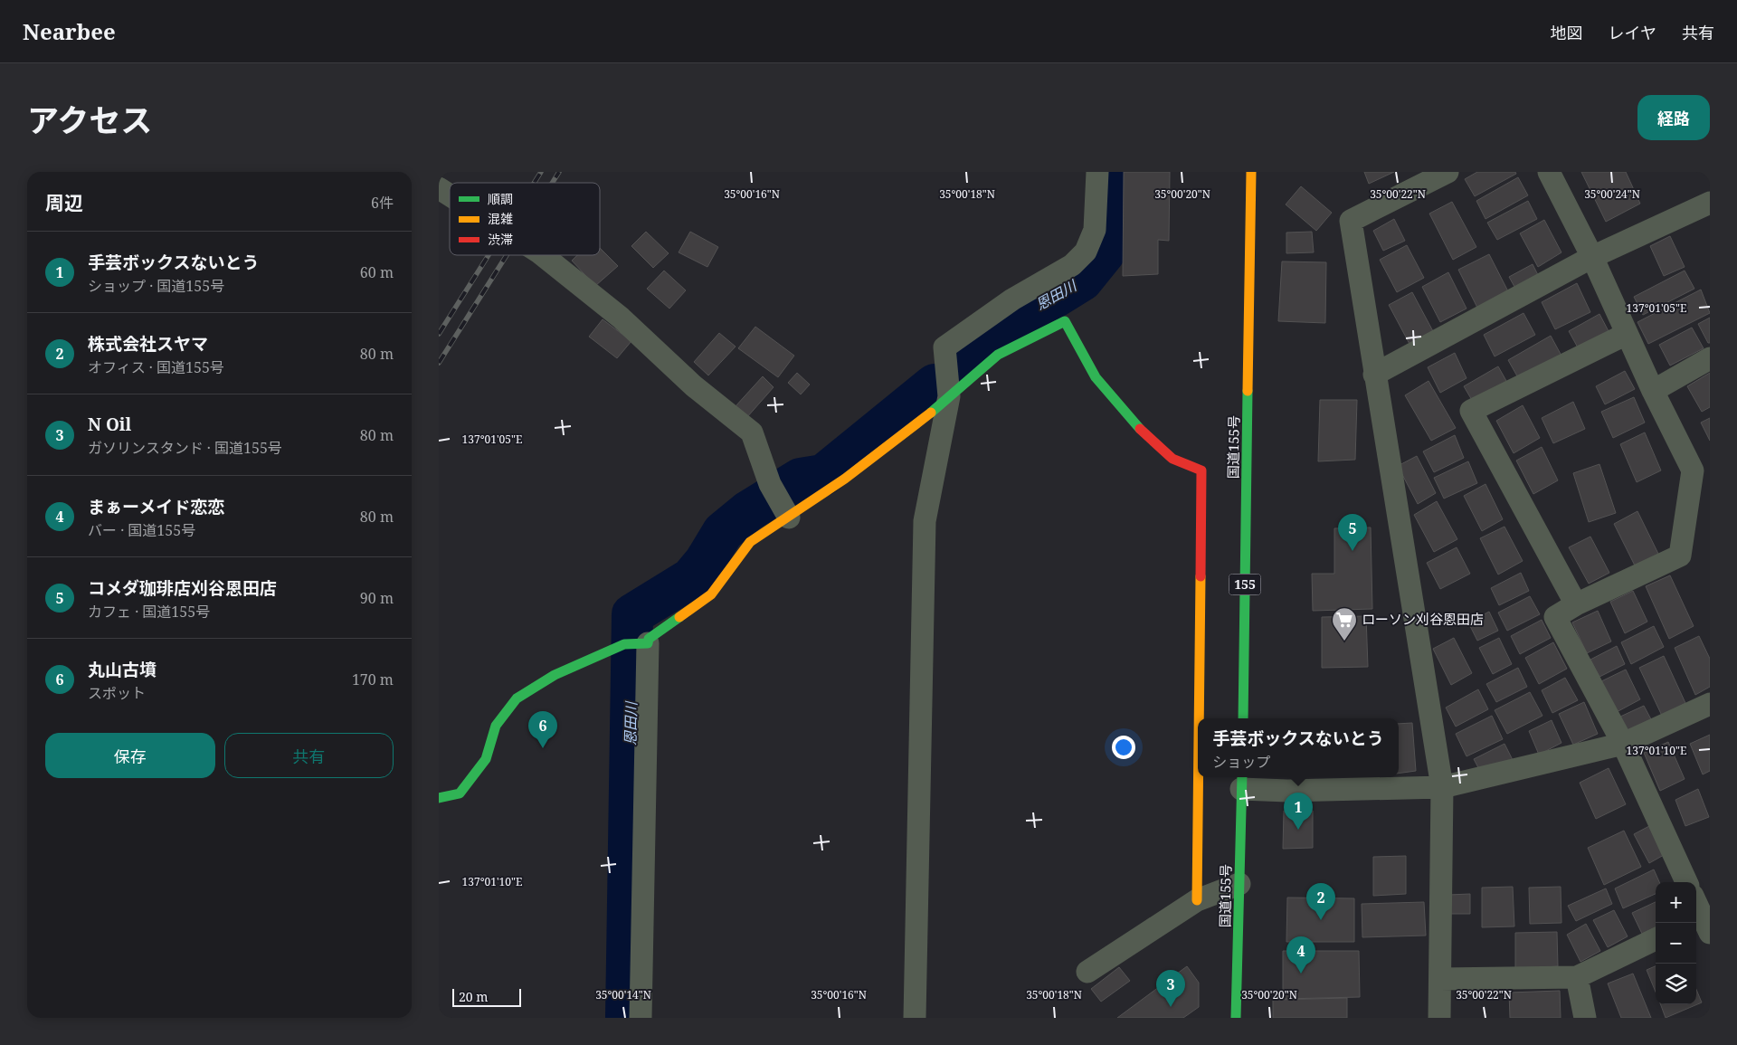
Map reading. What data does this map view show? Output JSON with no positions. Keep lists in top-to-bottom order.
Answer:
{
  "streets": {
    "main road": ["国道155号", "155"]
  },
  "water": ["恩田川"],
  "places": {
    "supermarket": ["ローソン刈谷恩田店"]
  },
  "legend": ["順調", "混雑", "渋滞"],
  "scale_bar": "20 m",
  "page": {
    "header": "Nearbee",
    "nav": ["地図", "レイヤ", "共有"],
    "title": "アクセス",
    "buttons": [
      "経路",
      ["保存", "共有"]
    ],
    "heading": ["周辺", "6件"],
    "list": [
      {
        "mark": "1",
        "name": "手芸ボックスないとう",
        "note": "ショップ · 国道155号",
        "value": "60 m"
      },
      {
        "mark": "2",
        "name": "株式会社スヤマ",
        "note": "オフィス · 国道155号",
        "value": "80 m"
      },
      {
        "mark": "3",
        "name": "N Oil",
        "note": "ガソリンスタンド · 国道155号",
        "value": "80 m"
      },
      {
        "mark": "4",
        "name": "まぁーメイド恋恋",
        "note": "バー · 国道155号",
        "value": "80 m"
      },
      {
        "mark": "5",
        "name": "コメダ珈琲店刈谷恩田店",
        "note": "カフェ · 国道155号",
        "value": "90 m"
      },
      {
        "mark": "6",
        "name": "丸山古墳",
        "note": "スポット",
        "value": "170 m"
      }
    ],
    "pins": [
      "5",
      "6",
      "1",
      "2",
      "4",
      "3"
    ],
    "popup": ["手芸ボックスないとう", "ショップ"],
    "map_buttons": ["+", "−"],
    "scale": "20 m"
  },
  "coordinates": [
    "35°00'16\"N",
    "35°00'18\"N",
    "35°00'20\"N",
    "35°00'22\"N",
    "35°00'24\"N",
    "137°01'05\"E",
    "137°01'10\"E",
    "35°00'14\"N"
  ]
}
